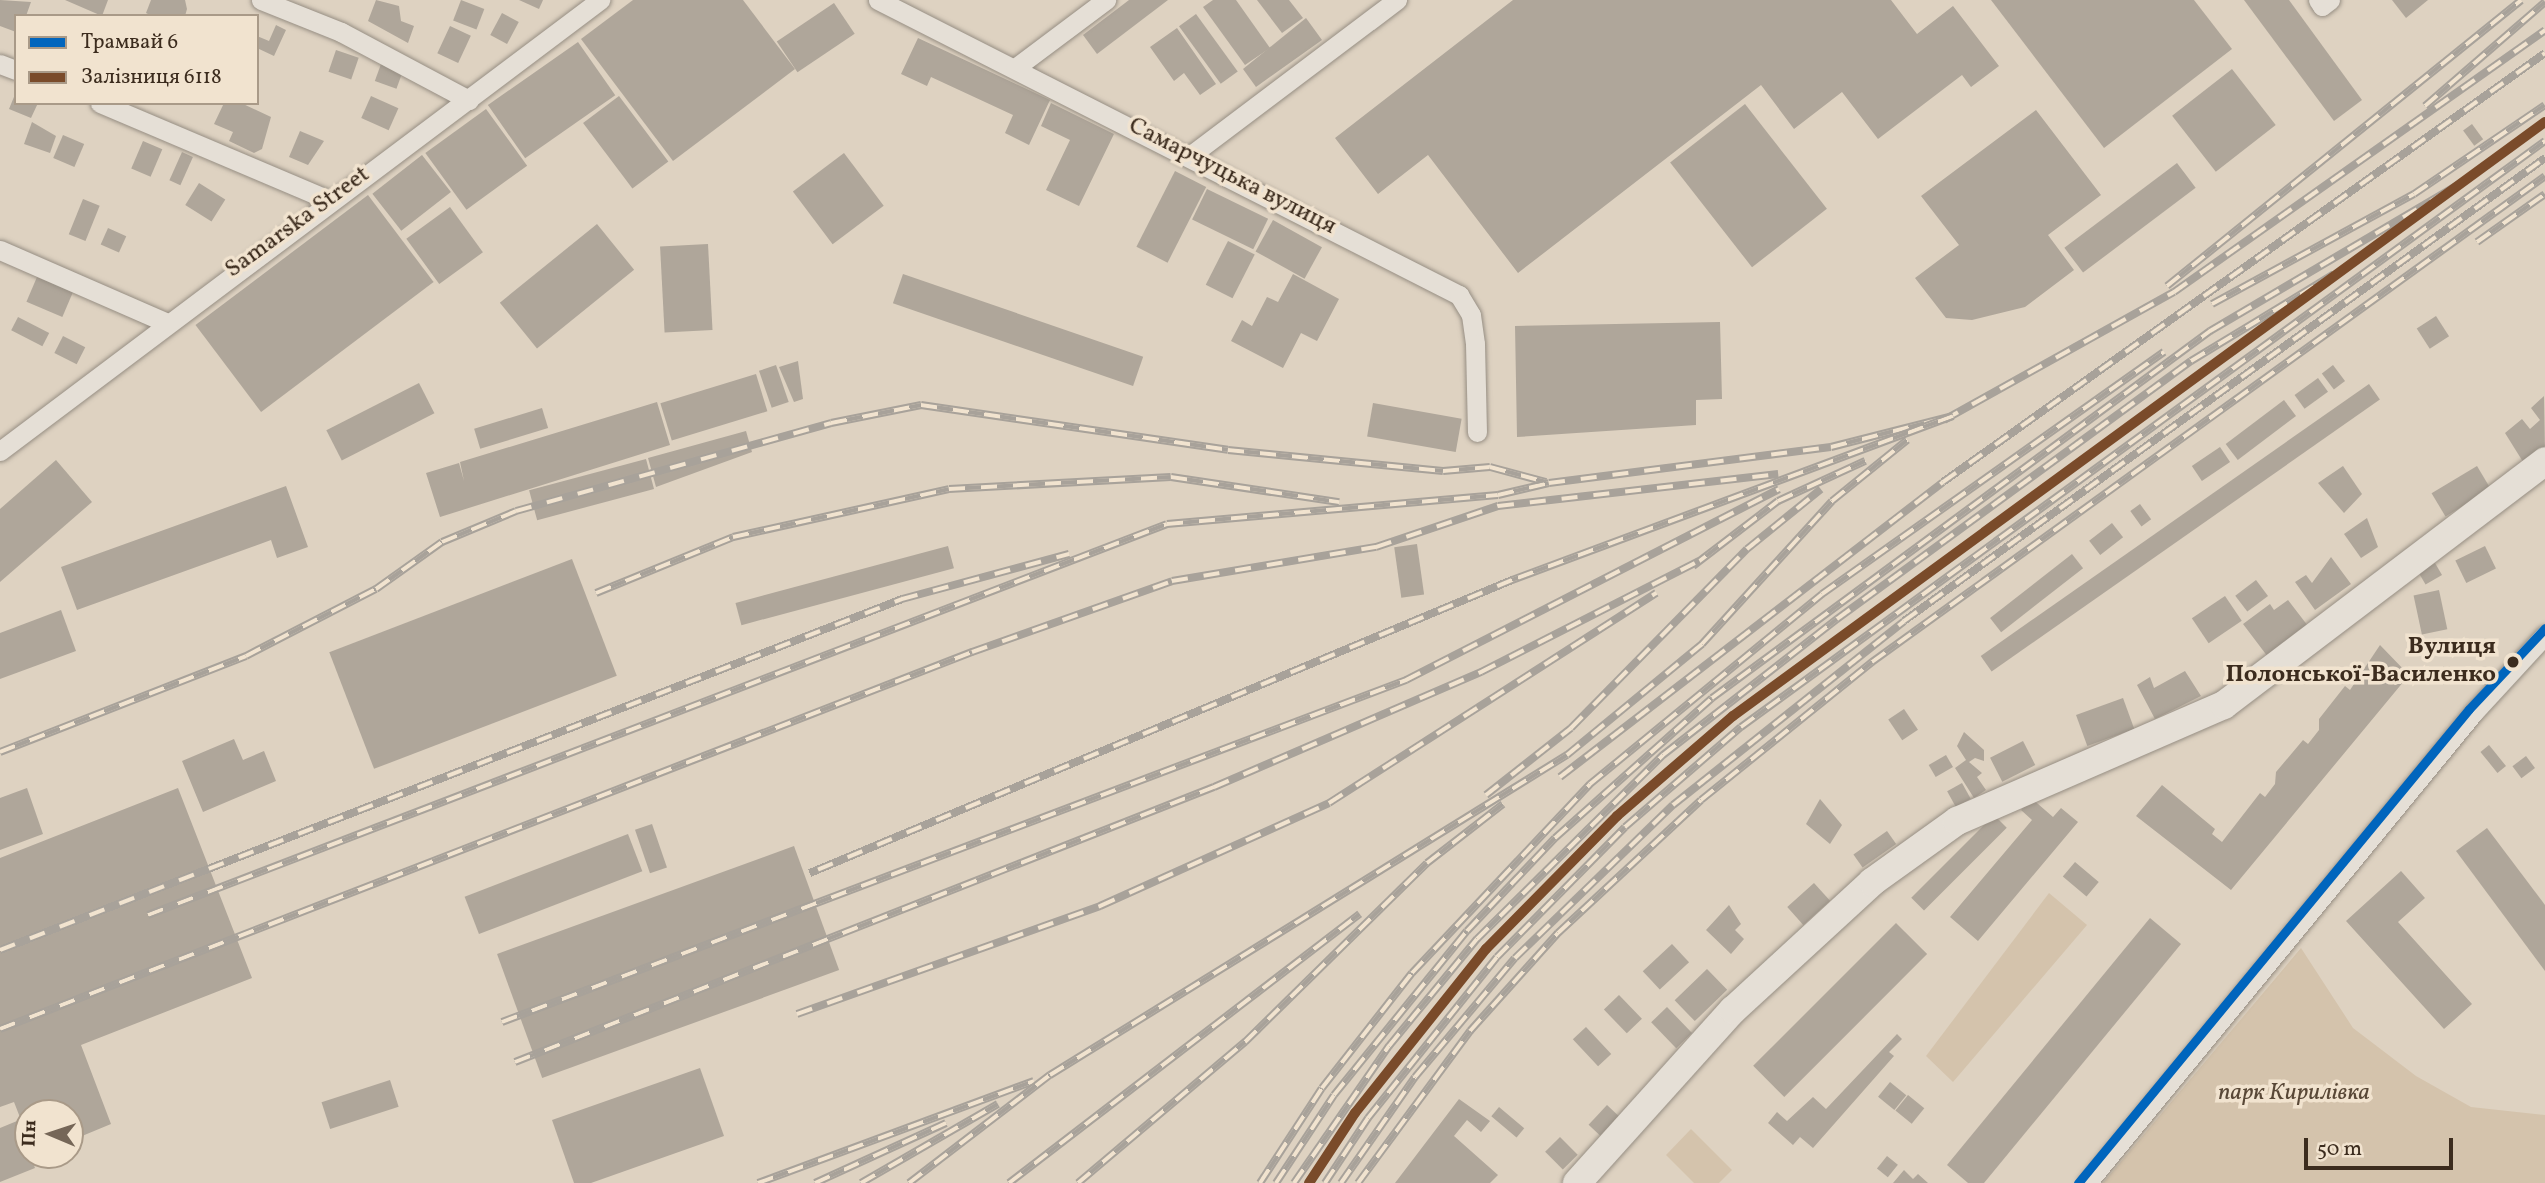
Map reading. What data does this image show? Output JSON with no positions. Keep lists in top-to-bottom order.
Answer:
{
  "streets": {
    "street": ["Самарчуцька вулиця", "Samarska Street"]
  },
  "parks": ["парк Кирилівка"],
  "places": ["Вулиця Полонської-Василенко"],
  "lines": ["rail line 6118", "tram line 6"],
  "legend": ["Трамвай 6", "Залізниця 6118"],
  "scale_bar": "50 m",
  "north": "left"
}
